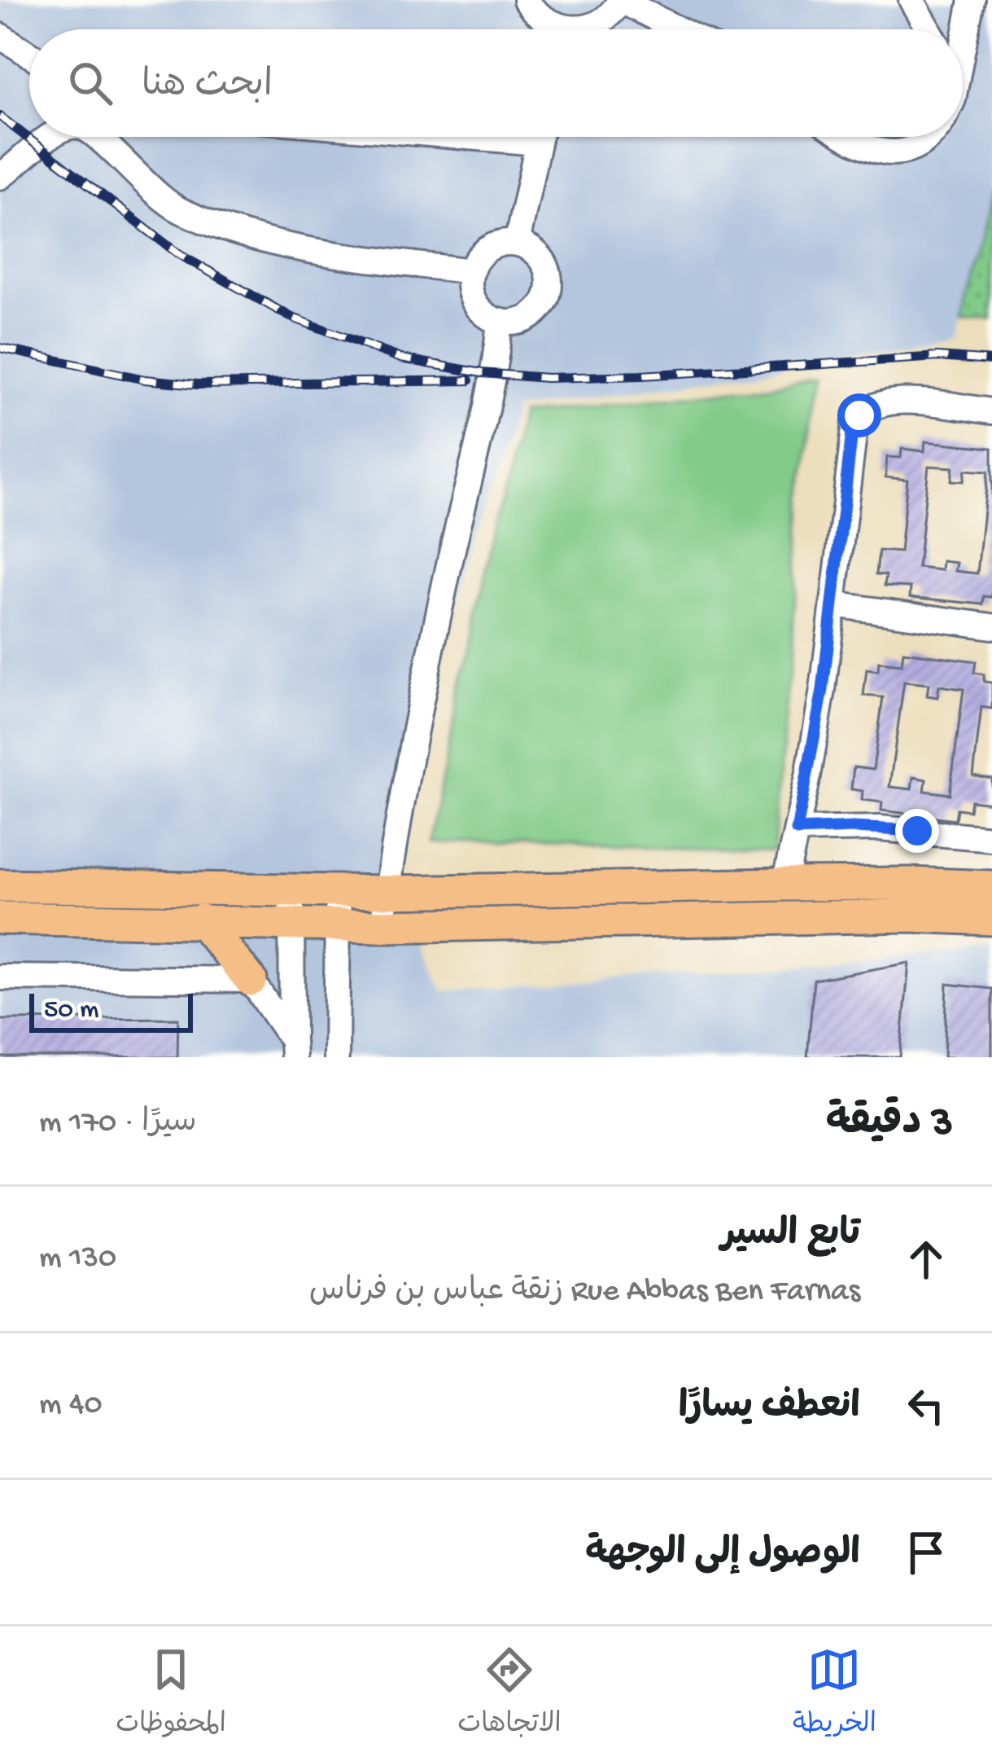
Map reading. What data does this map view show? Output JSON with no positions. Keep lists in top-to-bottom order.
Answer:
{
  "scale_bar": "50 m",
  "page": {
    "search": "ابحث هنا",
    "scale": "50 m",
    "heading": ["3 دقيقة", "سيرًا · 170 m"],
    "list": [
      ["تابع السير", "Rue Abbas Ben Farnas زنقة عباس بن فرناس", "130 m"],
      ["انعطف يسارًا", "40 m"],
      "الوصول إلى الوجهة"
    ],
    "nav": ["الخريطة", "الاتجاهات", "المحفوظات"]
  }
}
